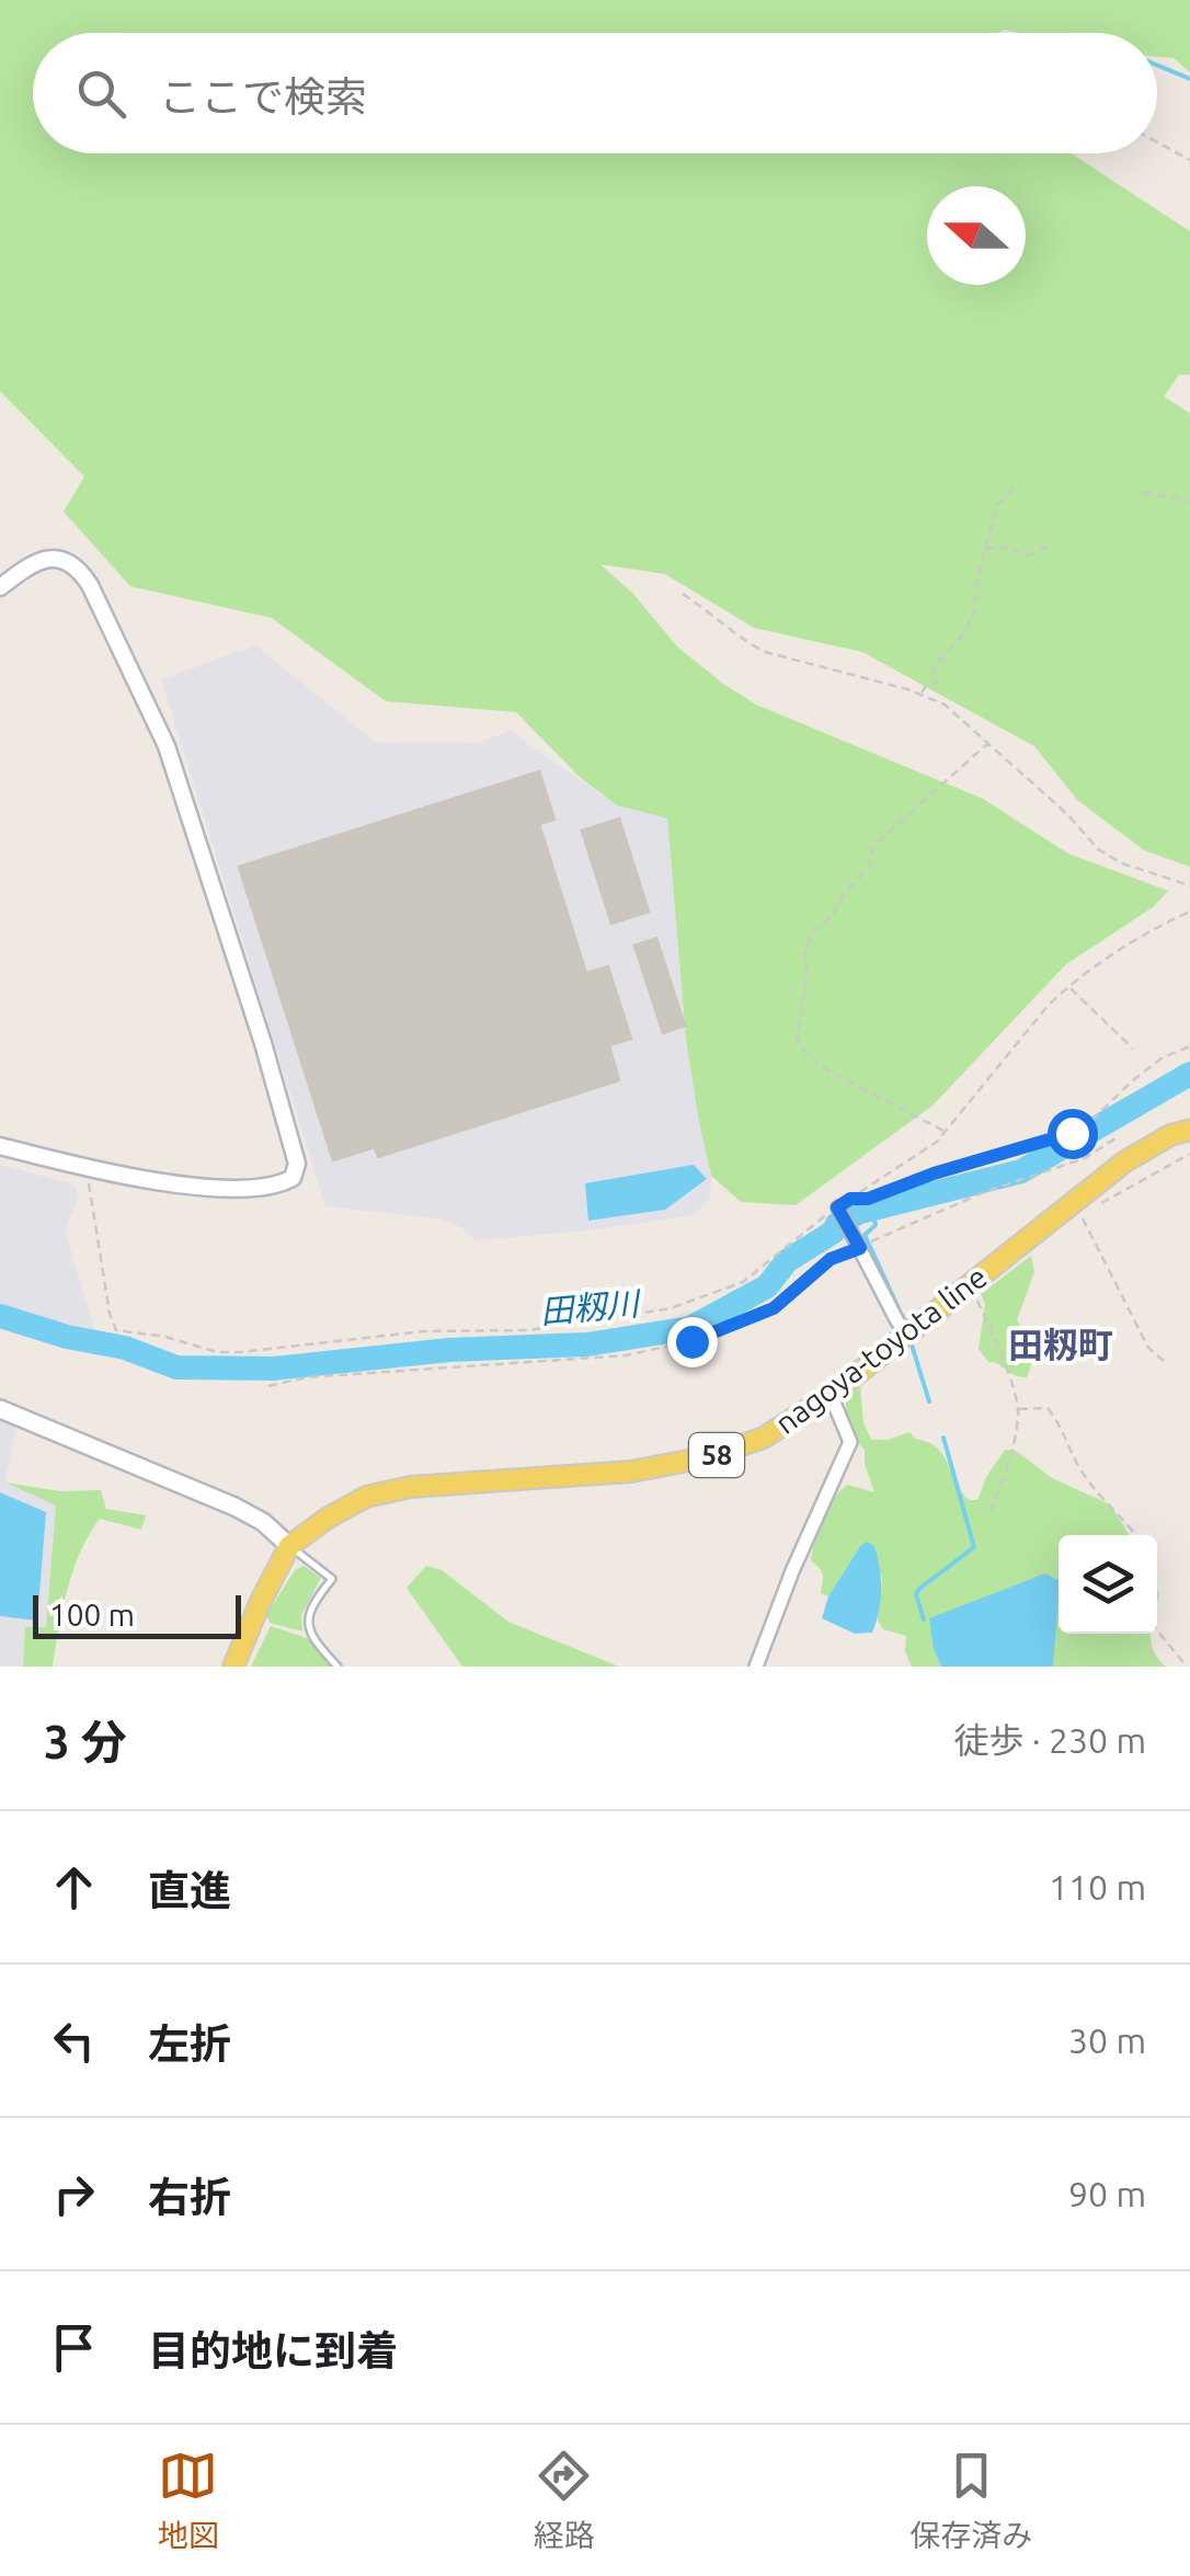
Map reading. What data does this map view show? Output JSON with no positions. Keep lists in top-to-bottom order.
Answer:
{
  "streets": {
    "main road": ["nagoya-toyota line", "58"]
  },
  "districts": ["田籾町"],
  "water": ["田籾川"],
  "scale_bar": "100 m",
  "north": "left",
  "page": {
    "search": "ここで検索",
    "scale": "100 m",
    "heading": ["3 分", "徒歩 · 230 m"],
    "list": [
      ["直進", "110 m"],
      ["左折", "30 m"],
      ["右折", "90 m"],
      "目的地に到着"
    ],
    "nav": ["地図", "経路", "保存済み"]
  }
}
